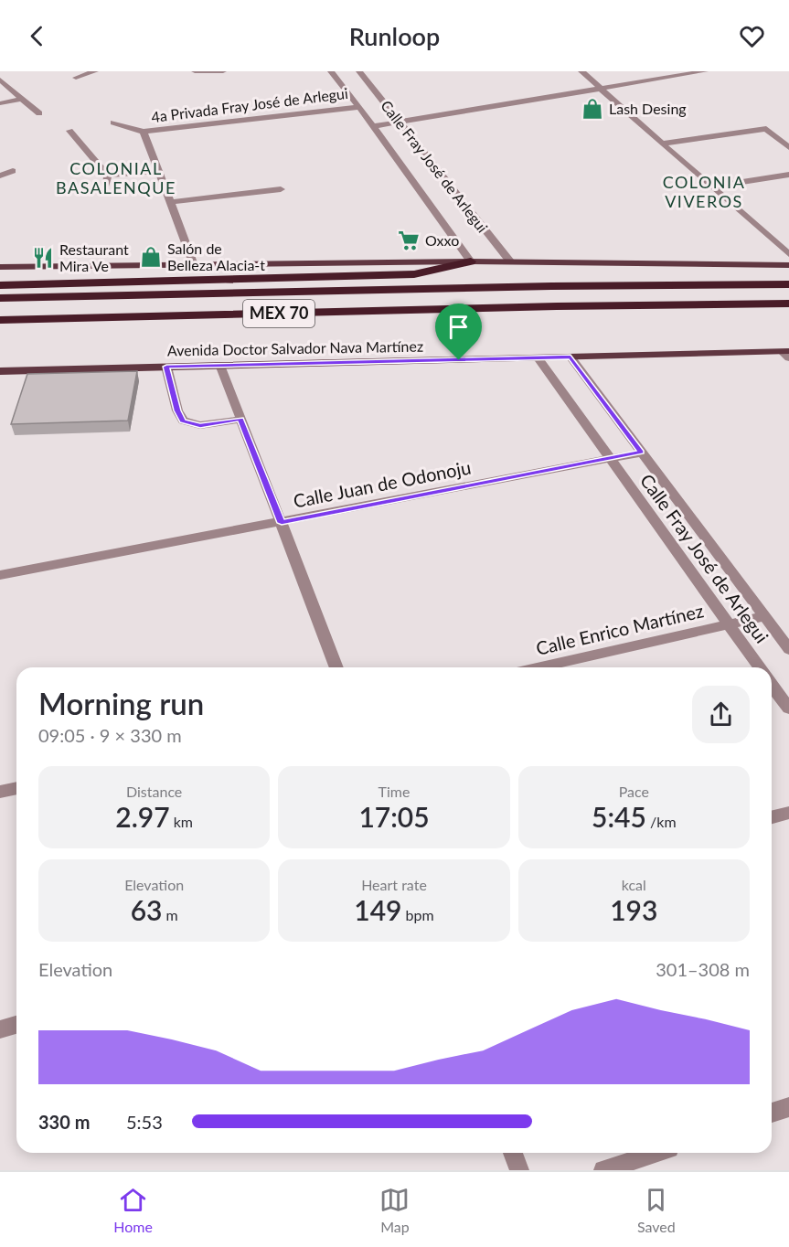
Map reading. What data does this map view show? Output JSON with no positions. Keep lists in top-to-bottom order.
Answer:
{
  "streets": {
    "highway": ["MEX 70", "Avenida Doctor Salvador Nava Martínez"],
    "street": [
      "4a Privada Fray José de Arlegui",
      "Calle Fray José de Arlegui",
      "Calle Juan de Odonoju",
      "Calle Enrico Martínez"
    ]
  },
  "crossings": [
    ["4a Privada Fray José de Arlegui", "Calle Fray José de Arlegui"],
    ["Calle Fray José de Arlegui", "Avenida Doctor Salvador Nava Martínez"],
    ["Calle Fray José de Arlegui", "Calle Juan de Odonoju"],
    ["Calle Fray José de Arlegui", "Calle Enrico Martínez"]
  ],
  "districts": ["COLONIAL BASALENQUE", "COLONIA VIVEROS"],
  "places": {
    "shop": ["Lash Desing", "Salón de Belleza Alacia-t"],
    "supermarket": ["Oxxo"],
    "restaurant": ["Restaurant Mira Ve"]
  },
  "page": {
    "header": "Runloop",
    "heading": ["Morning run", "09:05 · 9 × 330 m"],
    "stats": [
      ["Distance", "2.97 km"],
      ["Time", "17:05"],
      ["Pace", "5:45 /km"],
      ["Elevation", "63 m"],
      ["Heart rate", "149 bpm"],
      ["kcal", "193"]
    ],
    "chart": ["Elevation", "301–308 m"],
    "list": [
      {
        "name": "330 m",
        "note": "5:53"
      }
    ],
    "tabs": ["Home", "Map", "Saved"]
  }
}
